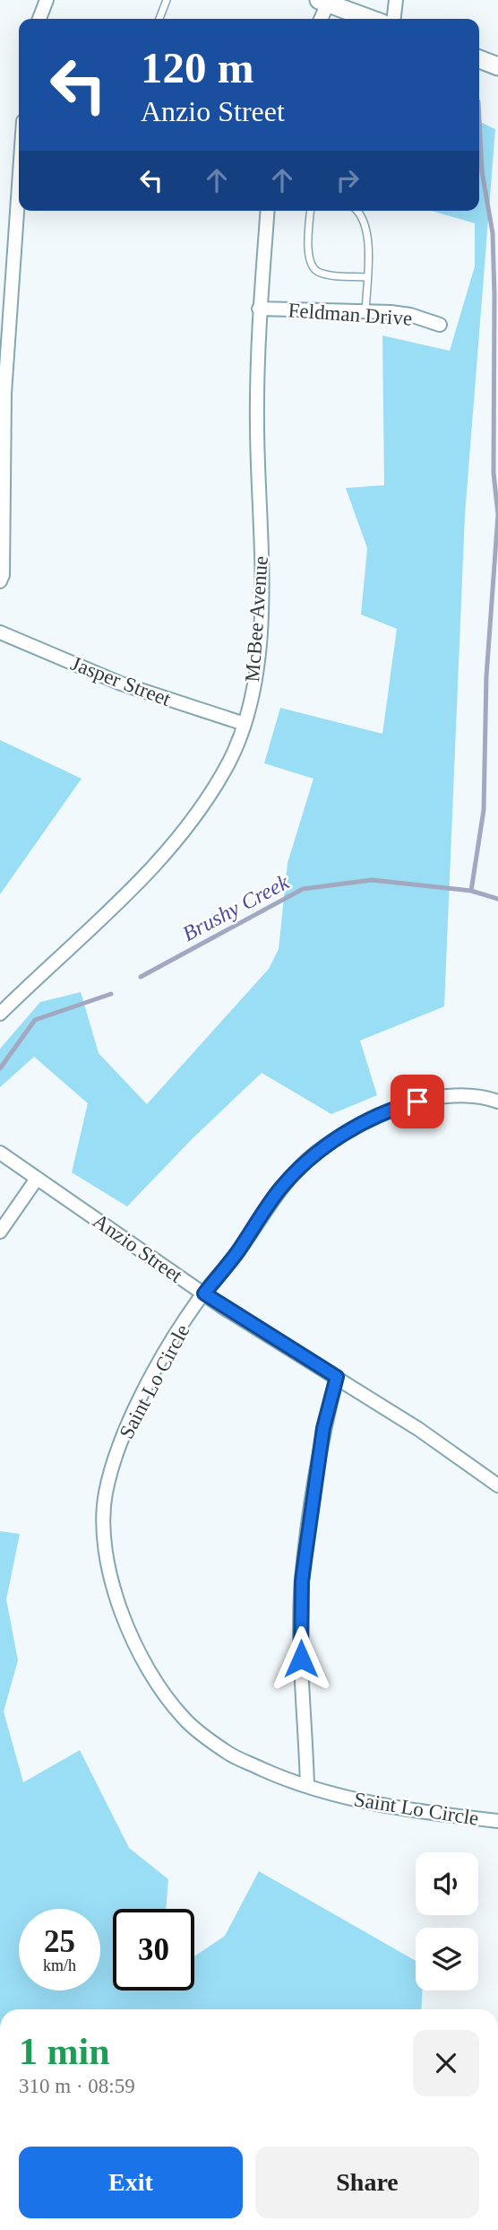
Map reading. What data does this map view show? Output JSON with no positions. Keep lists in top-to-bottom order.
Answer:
{
  "streets": {
    "street": [
      "Feldman Drive",
      "McBee Avenue",
      "Jasper Street",
      "Anzio Street",
      "Saint Lo Circle"
    ]
  },
  "crossings": [
    ["Feldman Drive", "McBee Avenue"],
    ["McBee Avenue", "Jasper Street"],
    ["Anzio Street", "Saint Lo Circle"]
  ],
  "water": ["Brushy Creek"],
  "page": {
    "turn": ["120 m", "Anzio Street"],
    "speed": "25 km/h",
    "limit": "30",
    "heading": ["1 min", "310 m · 08:59"],
    "buttons": ["Exit", "Share"]
  }
}
